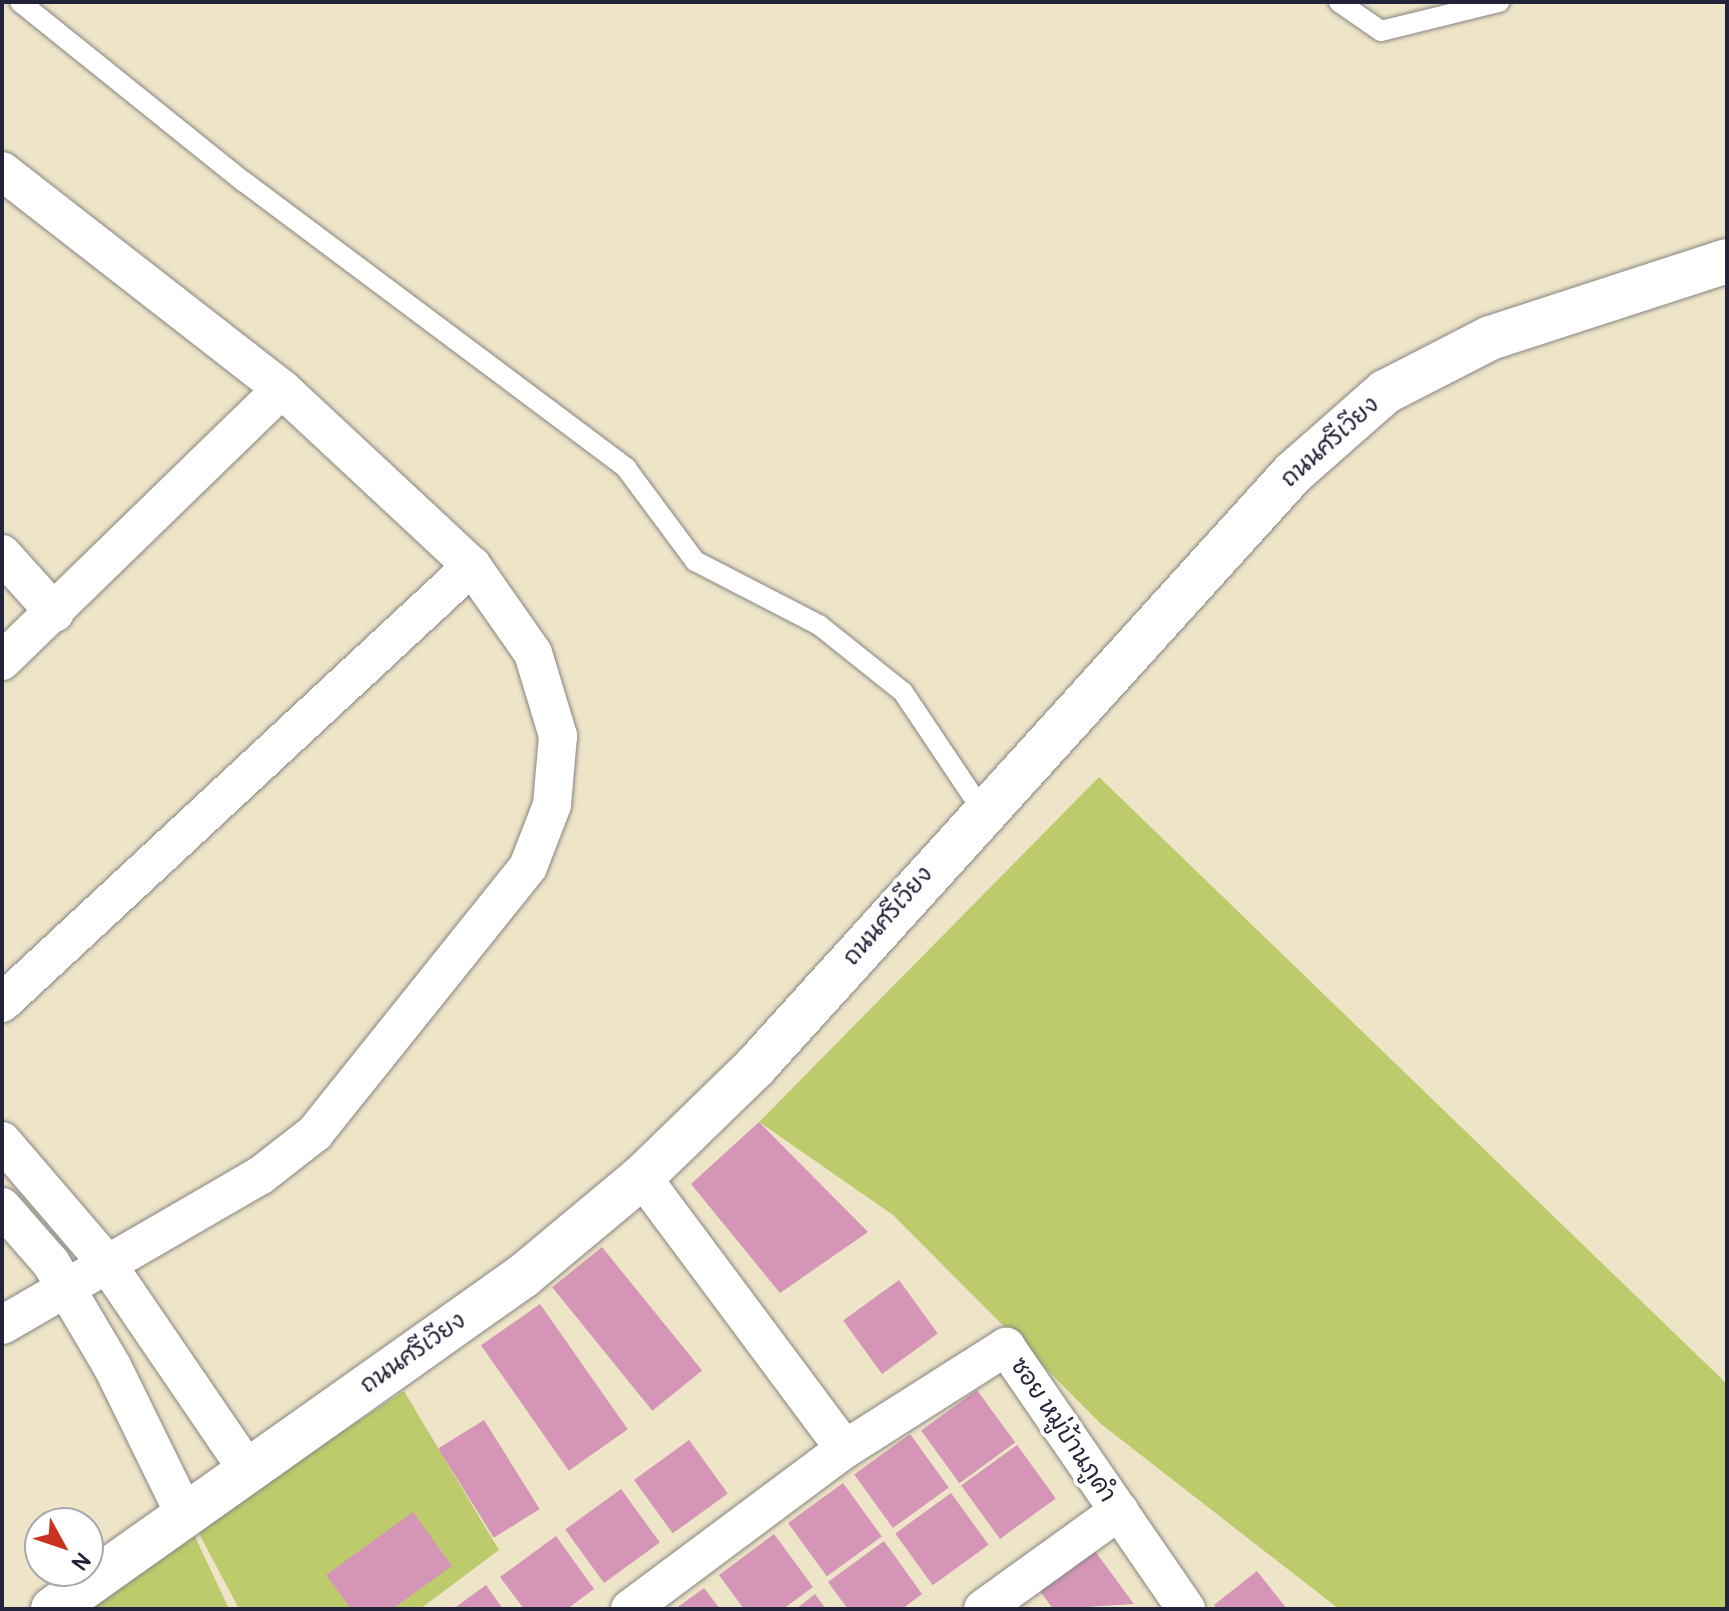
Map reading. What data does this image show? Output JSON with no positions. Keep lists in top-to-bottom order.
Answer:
{
  "streets": {
    "main road": ["ถนนศรีเวียง"],
    "street": ["ซอย หมู่บ้านภูคำ"]
  },
  "north": "bottom right"
}
